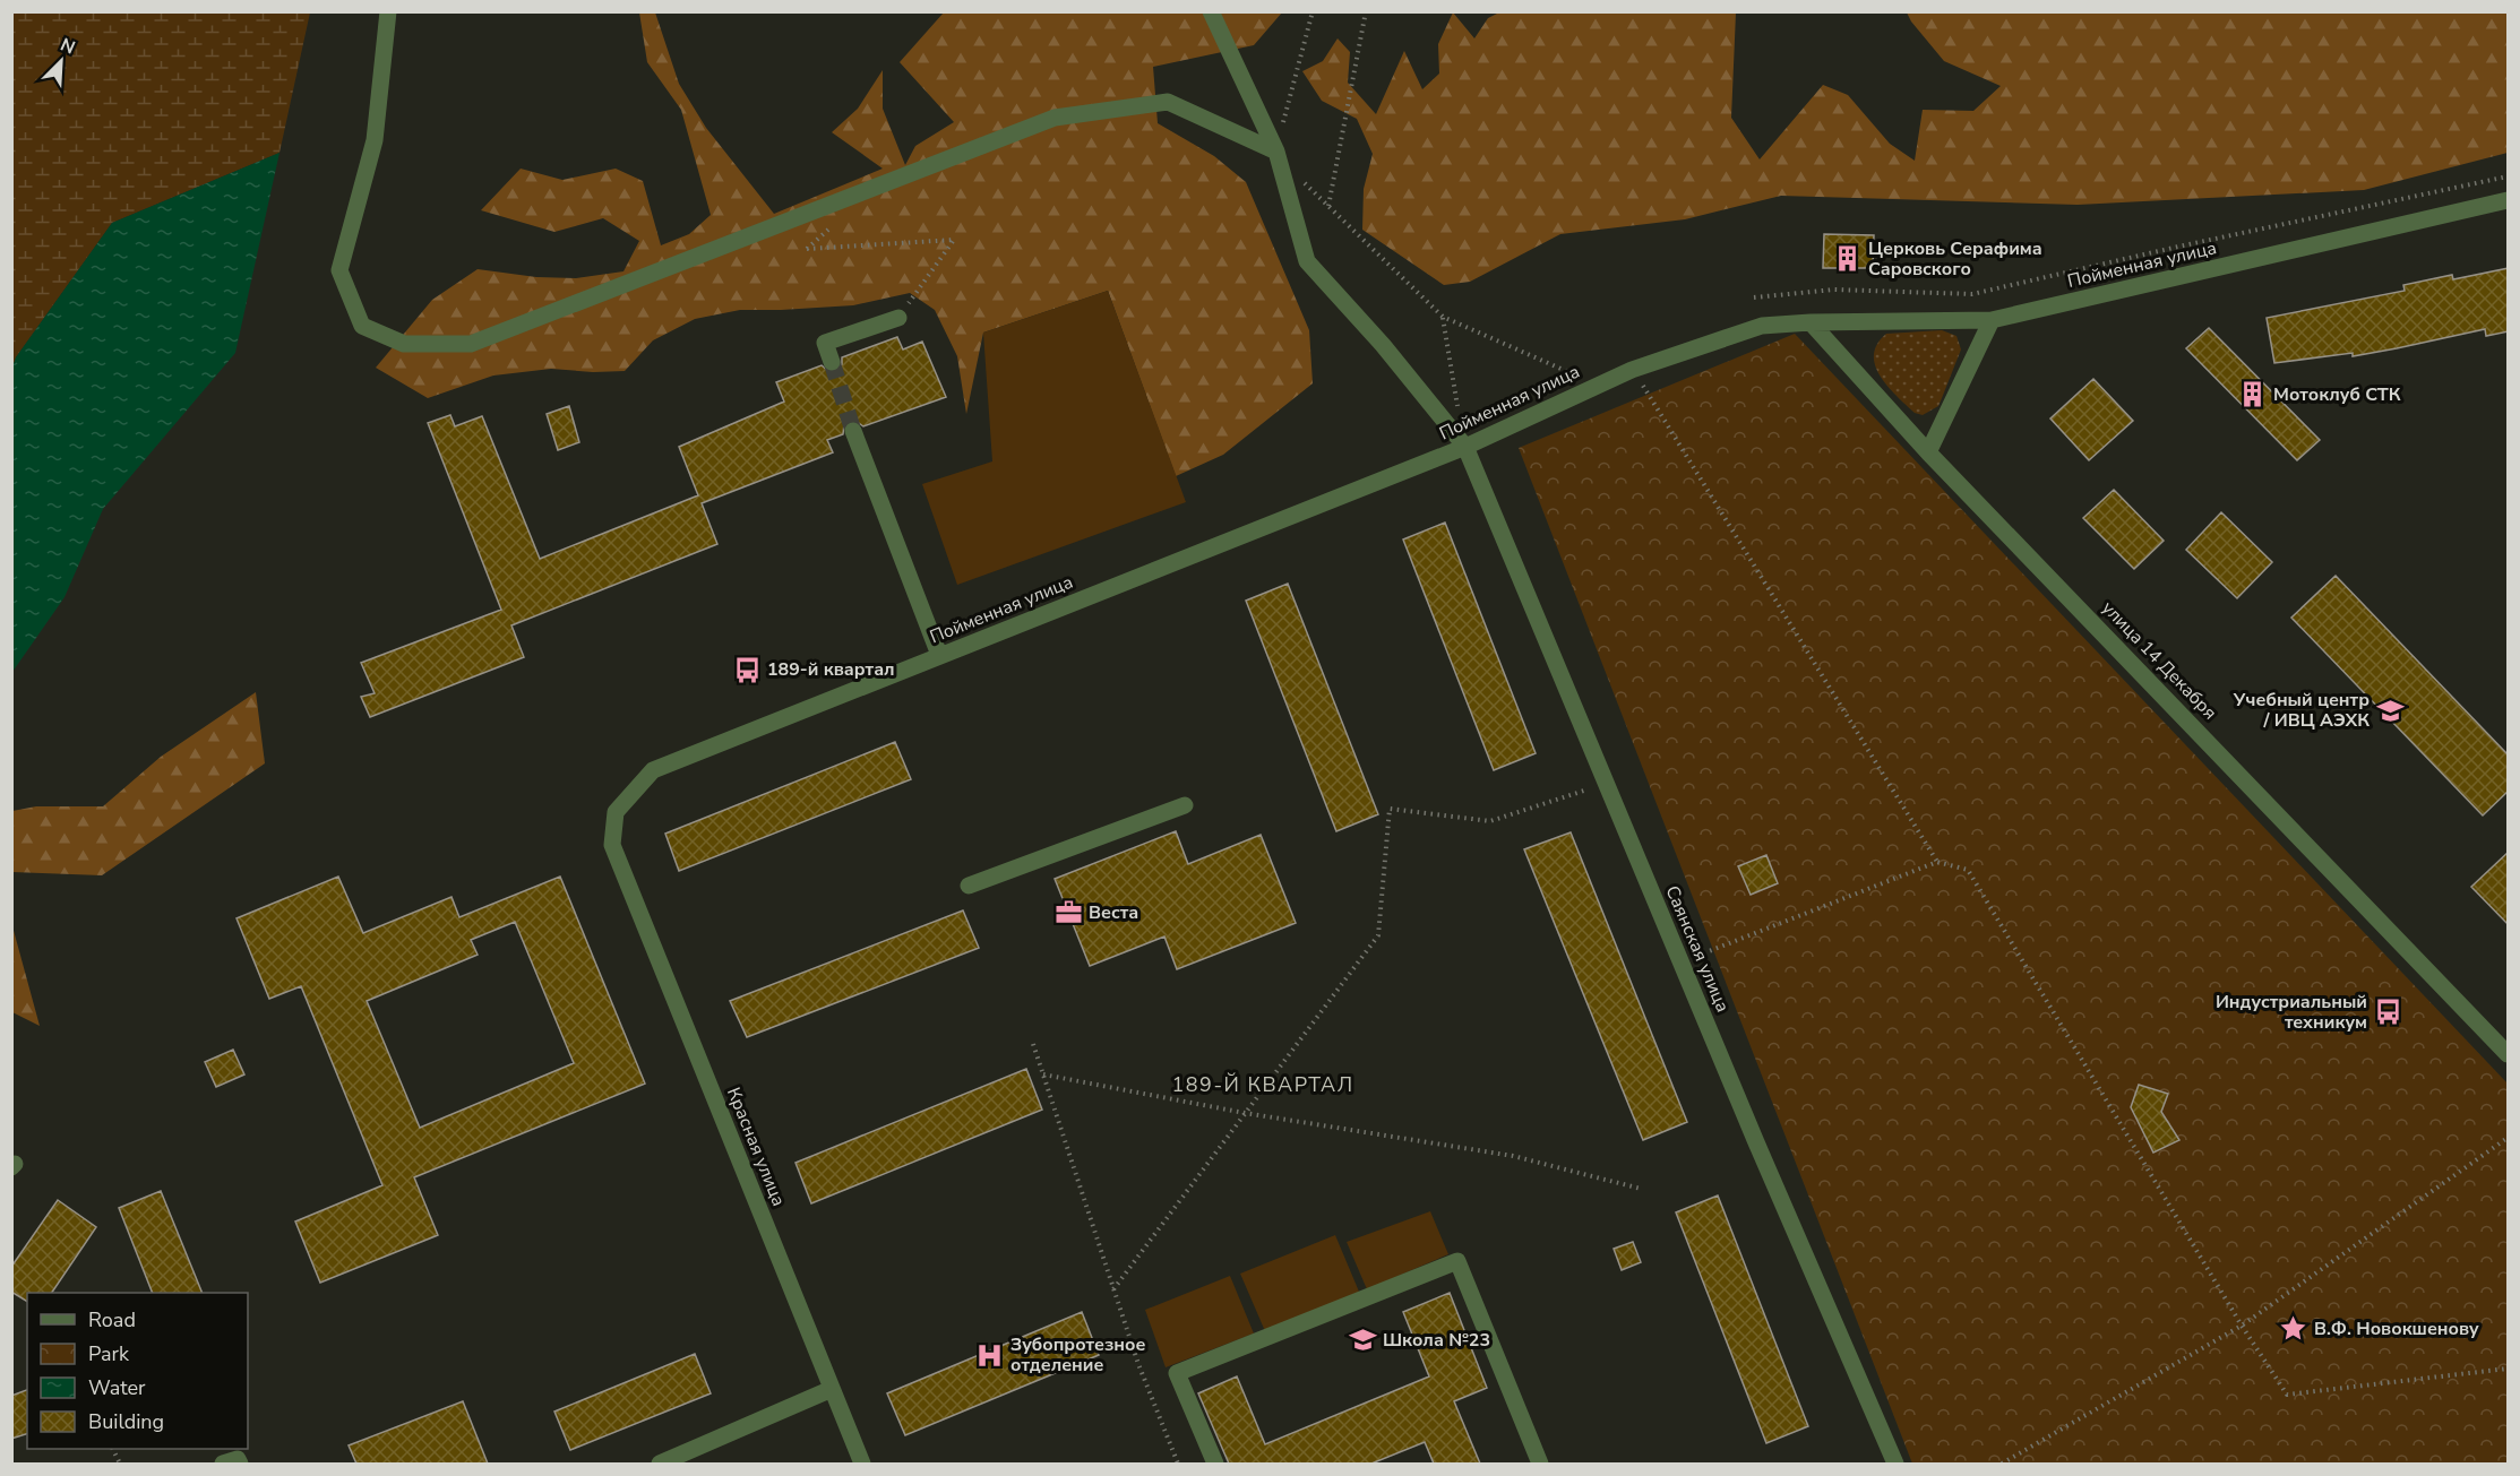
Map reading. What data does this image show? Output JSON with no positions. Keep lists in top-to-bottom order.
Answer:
{
  "streets": {
    "street": [
      "Пойменная улица",
      "улица 14 Декабря",
      "Саянская улица",
      "Красная улица"
    ]
  },
  "crossings": [
    ["Пойменная улица", "улица 14 Декабря"],
    ["Пойменная улица", "Саянская улица"],
    ["Пойменная улица", "Красная улица"]
  ],
  "districts": ["189-Й КВАРТАЛ"],
  "places": {
    "building": ["Церковь Серафима Саровского", "Мотоклуб СТК"],
    "bus stop": ["189-й квартал", "Индустриальный техникум"],
    "school or university": ["Учебный центр / ИВЦ АЭХК", "Школа №23"],
    "office": ["Веста"],
    "place": ["В.Ф. Новокшенову"],
    "hospital": ["Зубопротезное отделение"]
  },
  "legend": [
    "Road",
    "Park",
    "Water",
    "Building"
  ],
  "north": "top right"
}
